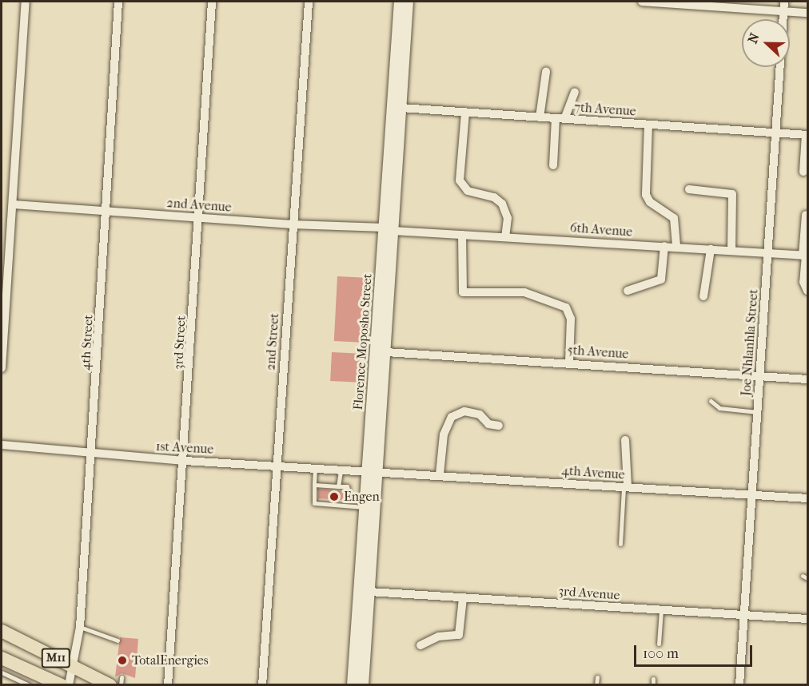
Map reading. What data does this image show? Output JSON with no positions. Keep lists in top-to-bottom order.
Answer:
{
  "streets": {
    "main road": ["M11"],
    "street": [
      "7th Avenue",
      "2nd Avenue",
      "6th Avenue",
      "2nd Street",
      "Florence Moposho Street",
      "4th Street",
      "3rd Street",
      "Joe Nhlanhla Street",
      "5th Avenue",
      "1st Avenue",
      "4th Avenue",
      "3rd Avenue"
    ]
  },
  "crossings": [
    ["7th Avenue", "Florence Moposho Street"],
    ["7th Avenue", "Joe Nhlanhla Street"],
    ["2nd Avenue", "6th Avenue"],
    ["2nd Avenue", "2nd Street"],
    ["2nd Avenue", "Florence Moposho Street"],
    ["2nd Avenue", "4th Street"],
    ["2nd Avenue", "3rd Street"],
    ["6th Avenue", "Florence Moposho Street"],
    ["6th Avenue", "Joe Nhlanhla Street"],
    ["2nd Street", "1st Avenue"],
    ["Florence Moposho Street", "5th Avenue"],
    ["Florence Moposho Street", "1st Avenue"],
    ["Florence Moposho Street", "4th Avenue"],
    ["Florence Moposho Street", "3rd Avenue"],
    ["4th Street", "1st Avenue"],
    ["4th Street", "M11"],
    ["3rd Street", "1st Avenue"],
    ["Joe Nhlanhla Street", "5th Avenue"],
    ["Joe Nhlanhla Street", "4th Avenue"],
    ["Joe Nhlanhla Street", "3rd Avenue"],
    ["1st Avenue", "4th Avenue"]
  ],
  "places": ["Engen", "TotalEnergies"],
  "scale_bar": "100 m",
  "north": "left"
}
